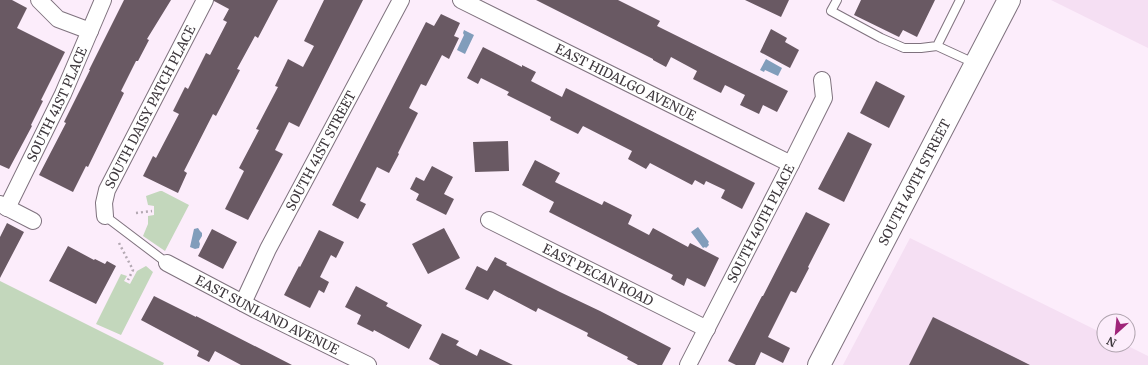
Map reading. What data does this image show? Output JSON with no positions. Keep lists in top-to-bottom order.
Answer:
{
  "streets": {
    "main road": ["SOUTH 40TH STREET"],
    "street": [
      "EAST HIDALGO AVENUE",
      "SOUTH 41ST PLACE",
      "SOUTH DAISY PATCH PLACE",
      "SOUTH 41ST STREET",
      "SOUTH 40TH PLACE",
      "EAST PECAN ROAD",
      "EAST SUNLAND AVENUE"
    ]
  },
  "crossings": [
    ["EAST HIDALGO AVENUE", "SOUTH 40TH PLACE"],
    ["SOUTH 41ST STREET", "EAST SUNLAND AVENUE"],
    ["SOUTH 40TH PLACE", "EAST PECAN ROAD"]
  ],
  "north": "bottom left"
}
